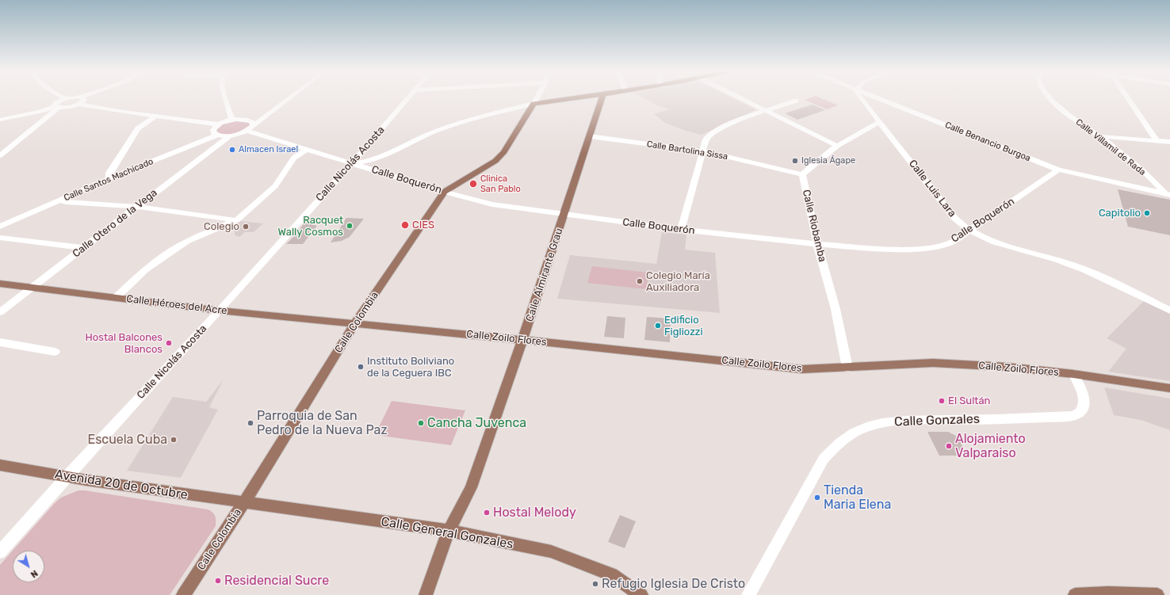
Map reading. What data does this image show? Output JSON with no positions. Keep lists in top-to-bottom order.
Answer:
{
  "streets": {
    "main road": [
      "Calle Almirante Grau",
      "Calle Héroes del Acre",
      "Calle Colombia",
      "Calle Zoilo Flores",
      "Avenida 20 de Octubre",
      "Calle General Gonzales"
    ],
    "street": [
      "Calle Benancio Burgoa",
      "Calle Villamil de Rada",
      "Calle Bartolina Sissa",
      "Calle Nicolás Acosta",
      "Calle Santos Machicado",
      "Calle Boquerón",
      "Calle Luis Lara",
      "Calle Otero de la Vega",
      "Calle Riobamba",
      "Calle Gonzales"
    ]
  },
  "crossings": [
    ["Calle Benancio Burgoa", "Calle Villamil de Rada"],
    ["Calle Benancio Burgoa", "Calle Boquerón"],
    ["Calle Bartolina Sissa", "Calle Riobamba"],
    ["Calle Bartolina Sissa", "Calle Almirante Grau"],
    ["Calle Nicolás Acosta", "Calle Boquerón"],
    ["Calle Nicolás Acosta", "Calle Héroes del Acre"],
    ["Calle Nicolás Acosta", "Avenida 20 de Octubre"],
    ["Calle Boquerón", "Calle Luis Lara"],
    ["Calle Boquerón", "Calle Riobamba"],
    ["Calle Boquerón", "Calle Almirante Grau"],
    ["Calle Boquerón", "Calle Colombia"],
    ["Calle Otero de la Vega", "Calle Héroes del Acre"],
    ["Calle Riobamba", "Calle Zoilo Flores"],
    ["Calle Almirante Grau", "Calle Zoilo Flores"],
    ["Calle Almirante Grau", "Calle General Gonzales"],
    ["Calle Héroes del Acre", "Calle Colombia"],
    ["Calle Héroes del Acre", "Calle Zoilo Flores"],
    ["Calle Colombia", "Calle Zoilo Flores"],
    ["Calle Colombia", "Avenida 20 de Octubre"],
    ["Calle Colombia", "Calle General Gonzales"],
    ["Calle Zoilo Flores", "Calle Gonzales"],
    ["Avenida 20 de Octubre", "Calle General Gonzales"]
  ],
  "places": [
    "Almacen Israel",
    "Iglesia Ágape",
    "Clinica San Pablo",
    "Capitolio",
    "CIES",
    "Racquet Wally Cosmos",
    "Colegio",
    "Colegio María Auxiliadora",
    "Edificio Figliozzi",
    "Hostal Balcones Blancos",
    "Instituto Boliviano de la Ceguera IBC",
    "El Sultán",
    "Parroquia de San Pedro de la Nueva Paz",
    "Cancha Juvenca",
    "Escuela Cuba",
    "Alojamiento Valparaiso",
    "Tienda Maria Elena",
    "Hostal Melody",
    "Residencial Sucre",
    "Refugio Iglesia De Cristo"
  ],
  "north": "bottom right"
}
